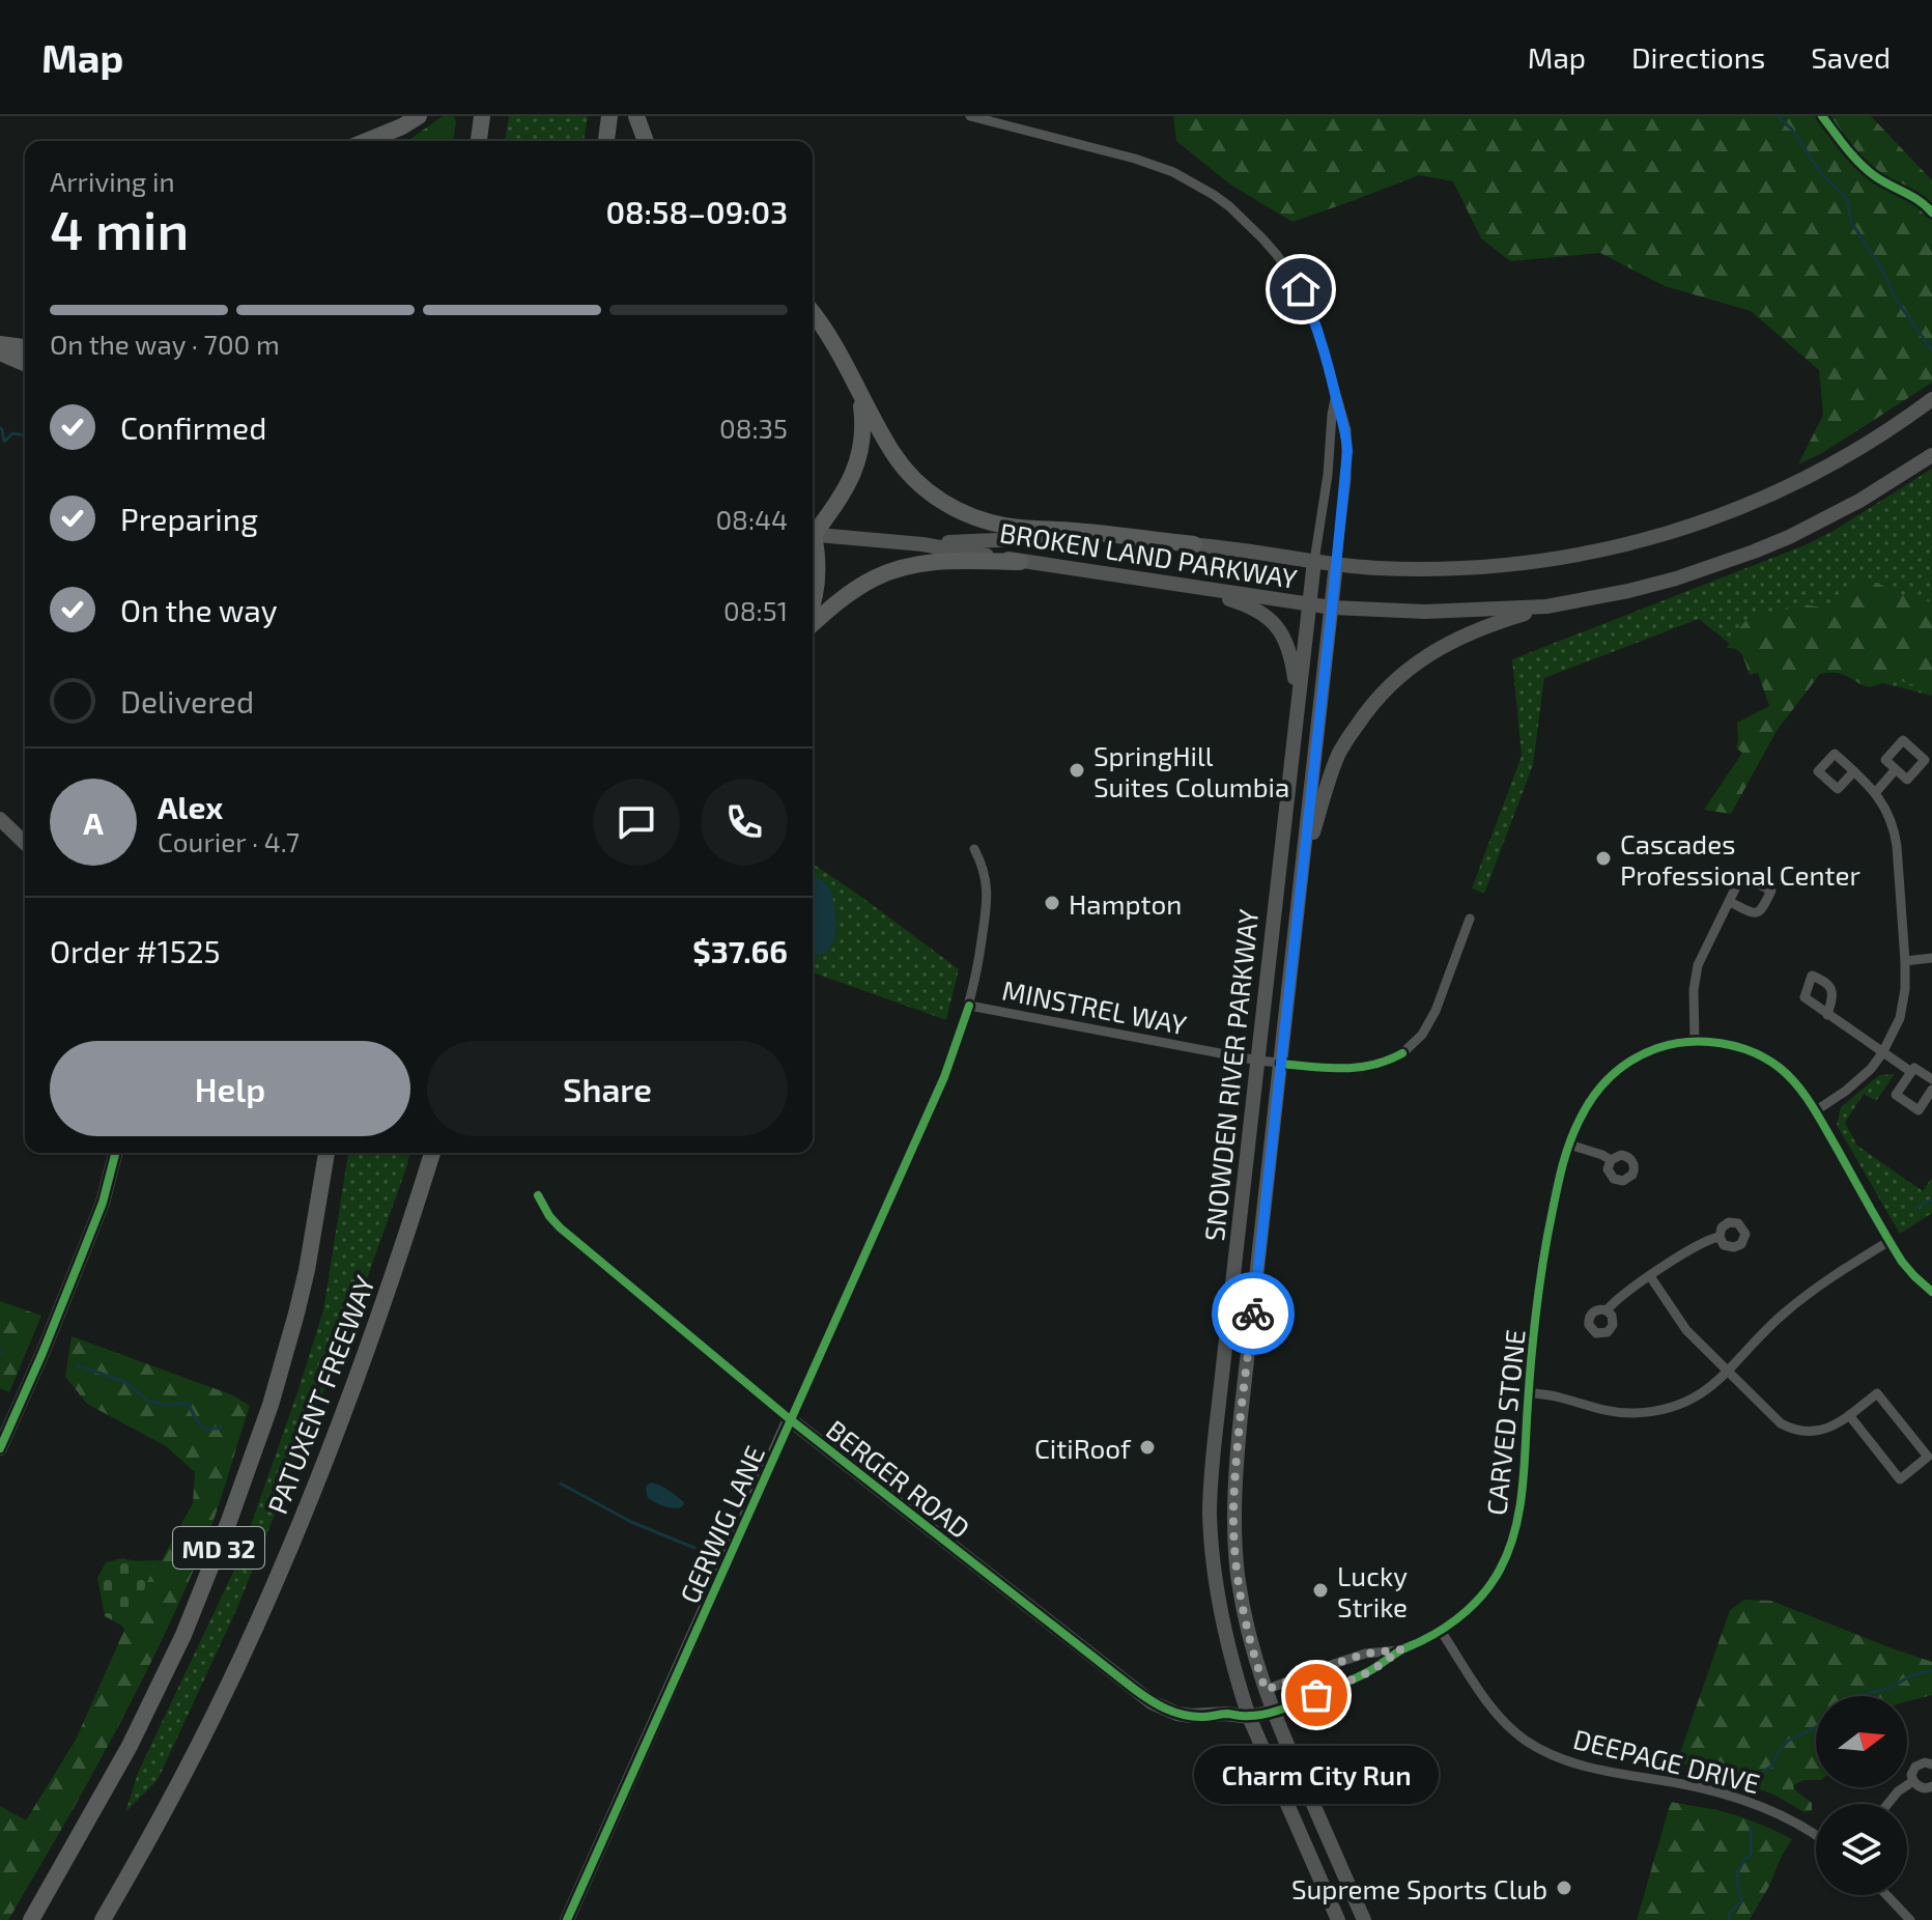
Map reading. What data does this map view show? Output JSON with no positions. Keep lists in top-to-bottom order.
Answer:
{
  "streets": {
    "highway": ["PATUXENT FREEWAY", "MD 32"],
    "main road": ["BROKEN LAND PARKWAY", "SNOWDEN RIVER PARKWAY"],
    "street": [
      "MINSTREL WAY",
      "CARVED STONE",
      "BERGER ROAD",
      "GERWIG LANE",
      "DEEPAGE DRIVE"
    ]
  },
  "crossings": [
    ["BROKEN LAND PARKWAY", "SNOWDEN RIVER PARKWAY"],
    ["MINSTREL WAY", "SNOWDEN RIVER PARKWAY"],
    ["MINSTREL WAY", "GERWIG LANE"],
    ["SNOWDEN RIVER PARKWAY", "CARVED STONE"],
    ["SNOWDEN RIVER PARKWAY", "BERGER ROAD"],
    ["CARVED STONE", "BERGER ROAD"],
    ["CARVED STONE", "DEEPAGE DRIVE"],
    ["BERGER ROAD", "GERWIG LANE"]
  ],
  "places": [
    "SpringHill Suites Columbia",
    "Cascades Professional Center",
    "Hampton",
    "CitiRoof",
    "Lucky Strike",
    "Charm City Run",
    "Supreme Sports Club"
  ],
  "north": "right",
  "page": {
    "header": "Map",
    "nav": ["Map", "Directions", "Saved"],
    "heading": ["4 min", "Arriving in", "08:58–09:03"],
    "panel": [
      "Alex",
      "Courier · 4.7",
      "Order #1525",
      "$37.66"
    ],
    "bar": "On the way · 700 m",
    "list": [
      ["Confirmed", "08:35"],
      ["Preparing", "08:44"],
      ["On the way", "08:51"],
      "Delivered"
    ],
    "round": "A",
    "buttons": ["Help", "Share"],
    "bubble": "Charm City Run"
  }
}
